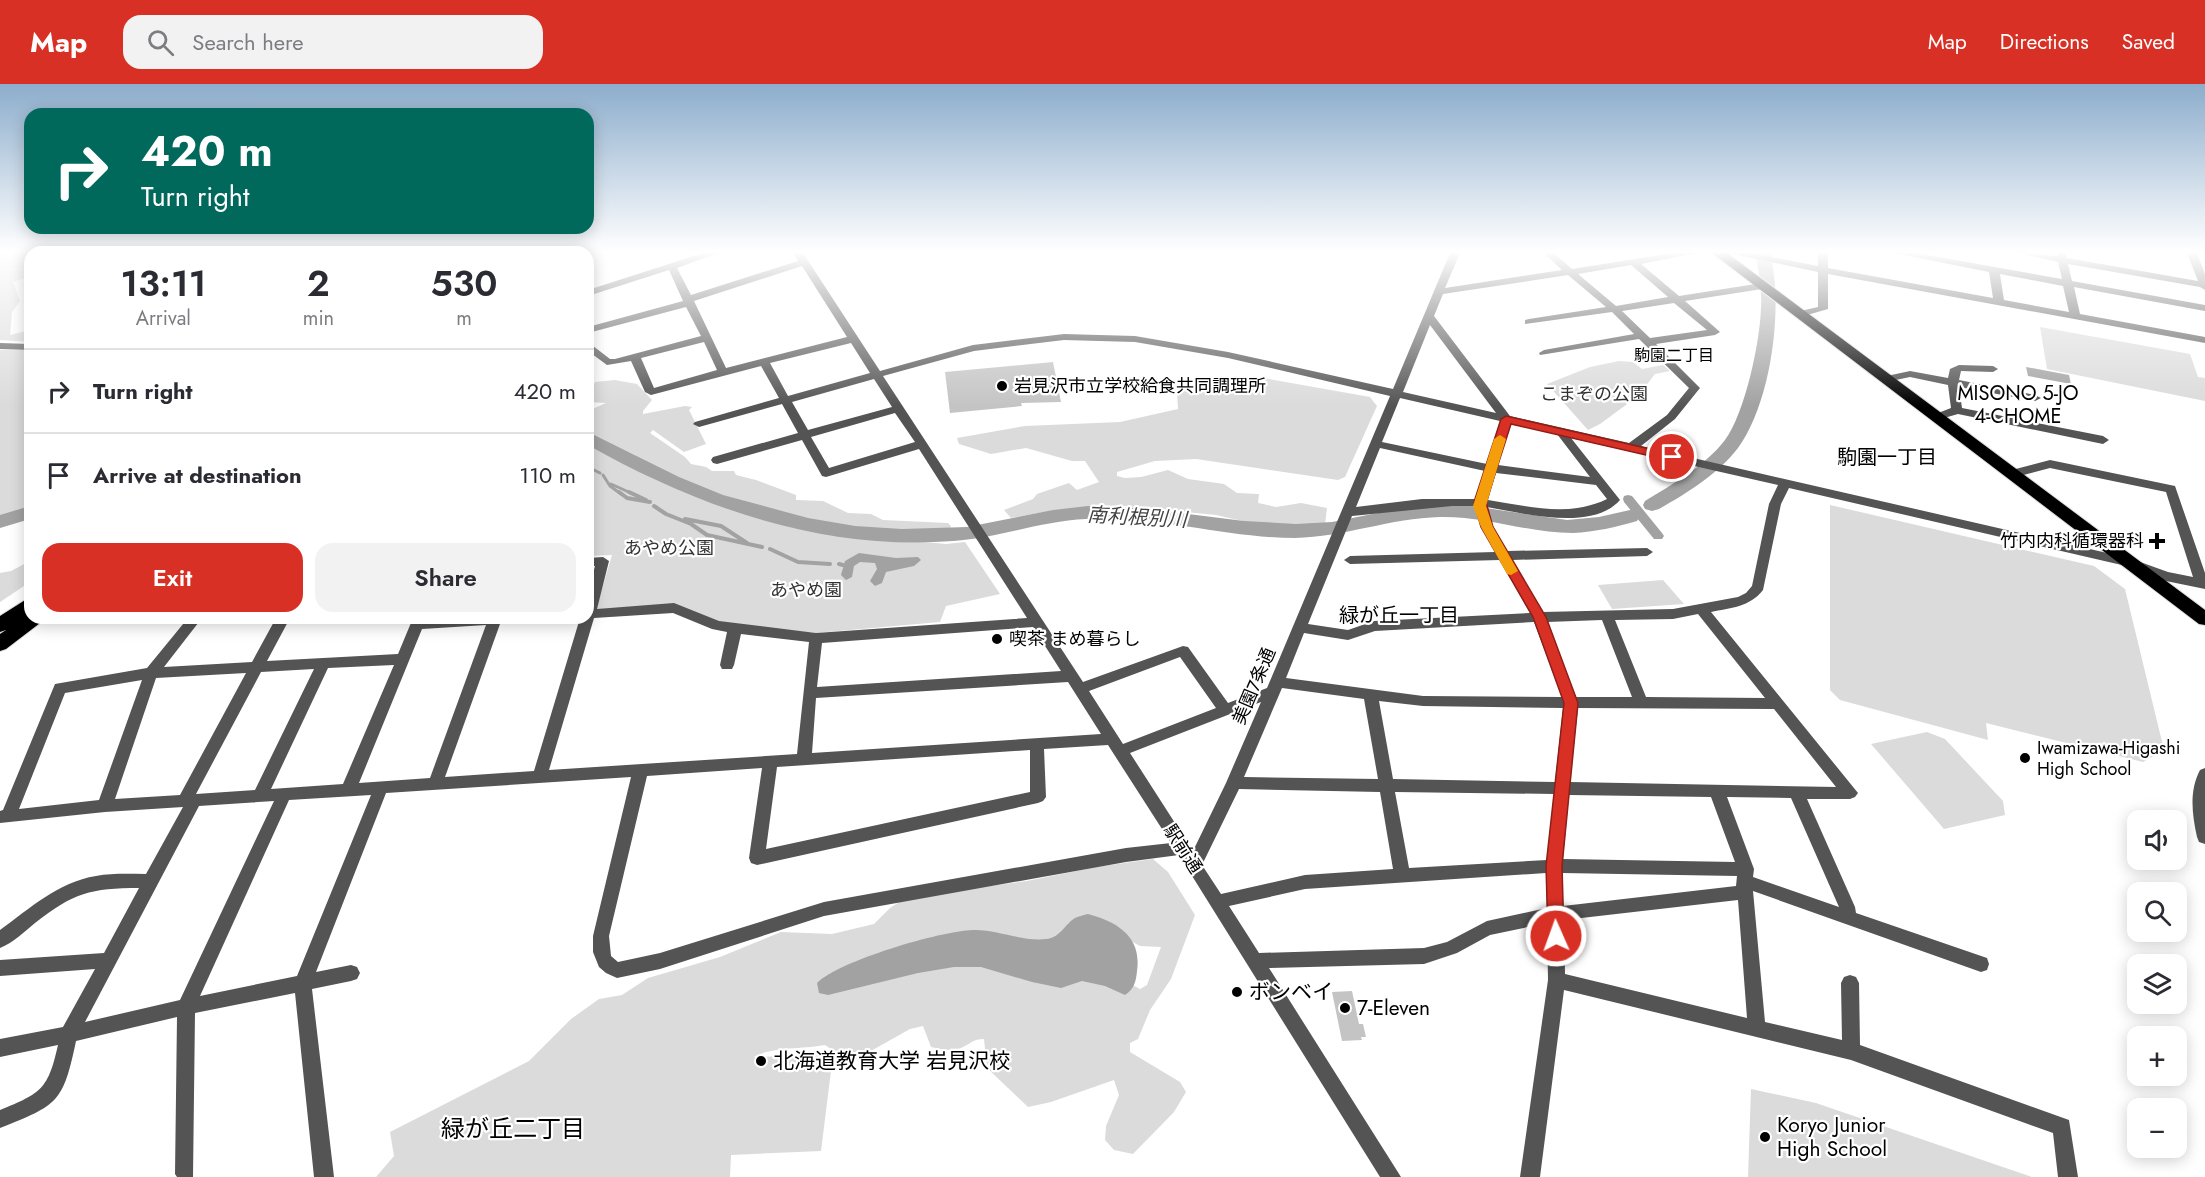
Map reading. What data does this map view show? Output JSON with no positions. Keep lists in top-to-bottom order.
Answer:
{
  "streets": {
    "street": ["美園7条通", "駅前通"]
  },
  "crossings": [
    ["美園7条通", "駅前通"]
  ],
  "districts": [
    "駒園二丁目",
    "MISONO 5-JO 4-CHOME",
    "駒園一丁目",
    "緑が丘一丁目",
    "緑が丘二丁目"
  ],
  "water": ["南利根別川"],
  "parks": ["こまぞの公園", "あやめ公園", "あやめ園"],
  "places": {
    "other": [
      "岩見沢市立学校給食共同調理所",
      "喫茶 まめ暮らし",
      "Iwamizawa-Higashi High School",
      "ボンベイ",
      "7-Eleven",
      "北海道教育大学 岩見沢校",
      "Koryo Junior High School"
    ],
    "health": ["竹内内科循環器科"]
  },
  "page": {
    "header": "Map",
    "search": "Search here",
    "nav": ["Map", "Directions", "Saved"],
    "turn": ["420 m", "Turn right"],
    "eta": [
      "13:11",
      "Arrival",
      "2",
      "min",
      "530",
      "m"
    ],
    "list": [
      {
        "name": "Turn right",
        "value": "420 m"
      },
      {
        "name": "Arrive at destination",
        "value": "110 m"
      }
    ],
    "buttons": ["Exit", "Share"],
    "map_buttons": ["+", "−"]
  }
}
